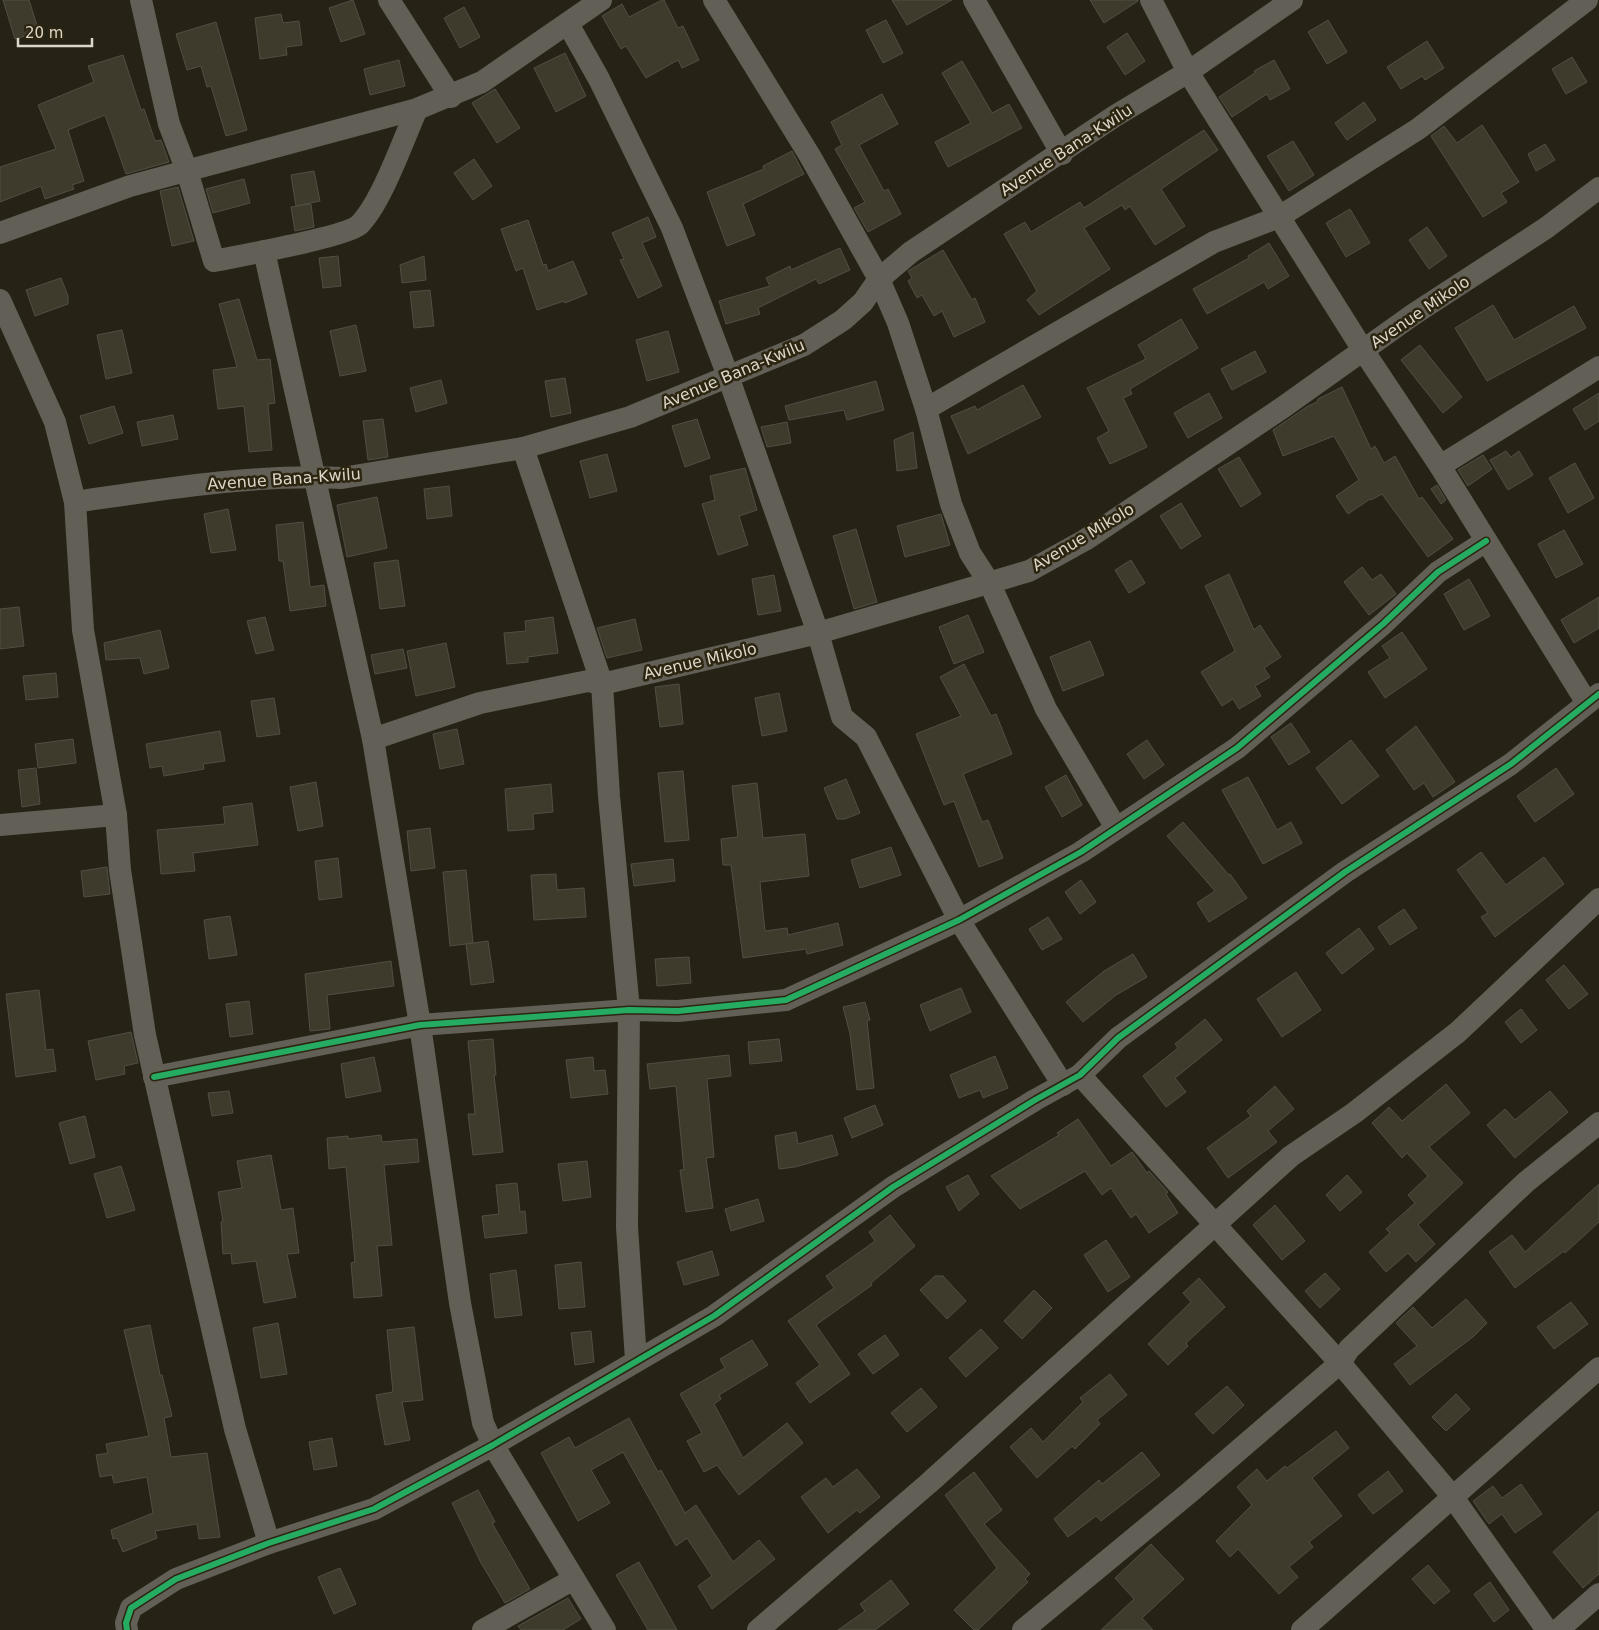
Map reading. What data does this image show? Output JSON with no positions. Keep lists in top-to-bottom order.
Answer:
{
  "streets": {
    "street": ["Avenue Bana-Kwilu", "Avenue Mikolo"]
  },
  "scale_bar": "20 m"
}
